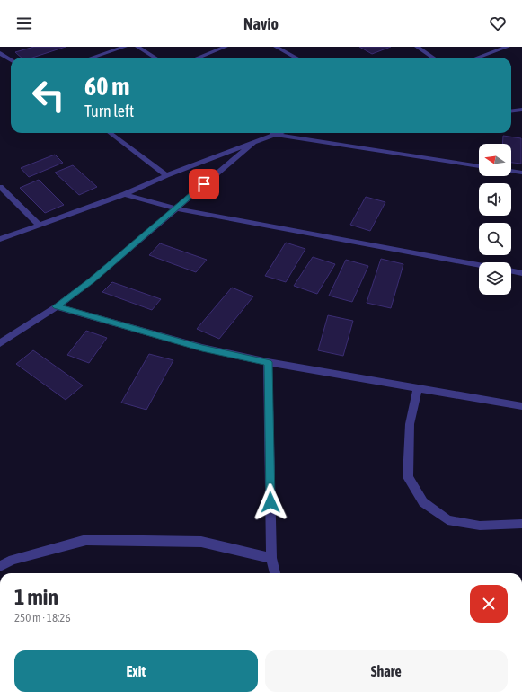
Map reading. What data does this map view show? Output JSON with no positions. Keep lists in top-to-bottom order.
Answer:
{
  "north": "left",
  "page": {
    "header": "Navio",
    "turn": ["60 m", "Turn left"],
    "heading": ["1 min", "250 m · 18:26"],
    "buttons": ["Exit", "Share"]
  }
}
